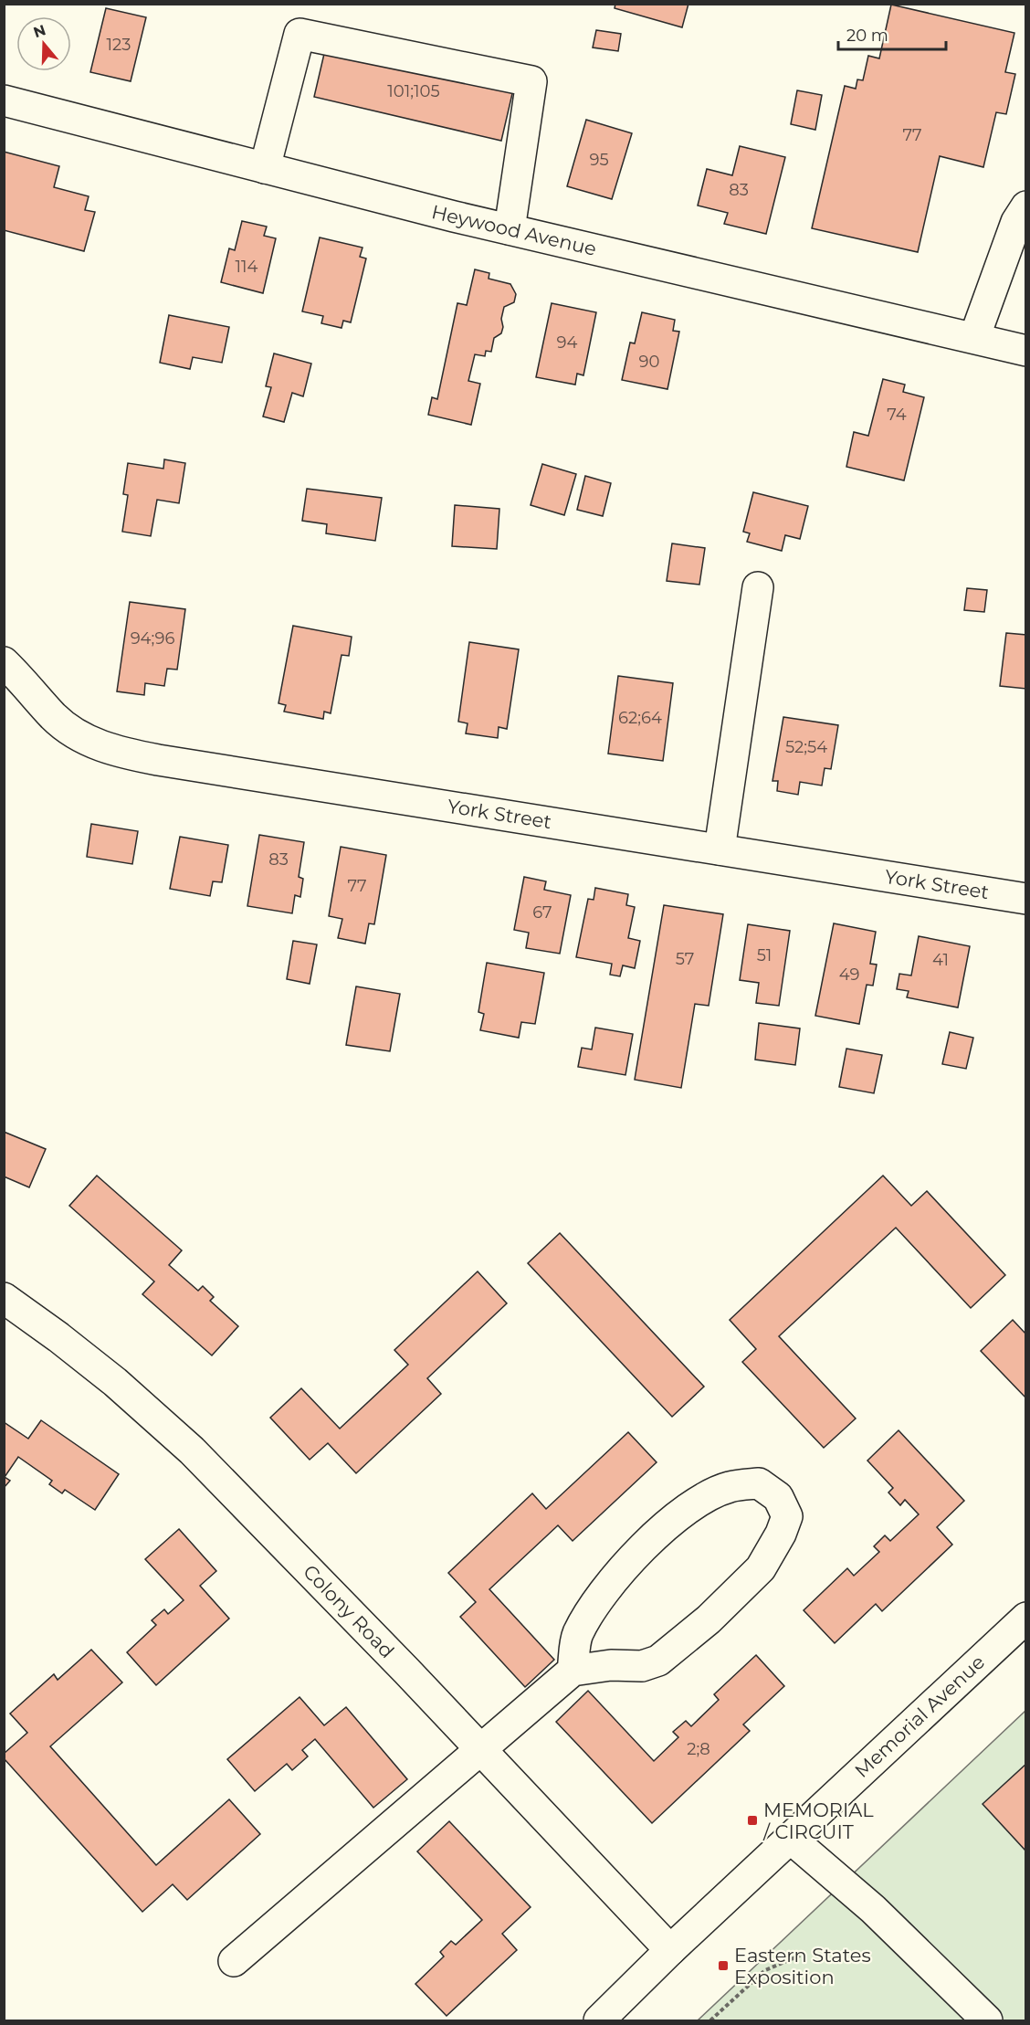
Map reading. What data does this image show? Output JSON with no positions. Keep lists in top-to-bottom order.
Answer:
{
  "streets": {
    "street": [
      "Heywood Avenue",
      "York Street",
      "Colony Road",
      "Memorial Avenue"
    ]
  },
  "crossings": [
    ["Colony Road", "Memorial Avenue"]
  ],
  "places": {
    "transit": ["MEMORIAL / CIRCUIT", "Eastern States Exposition"]
  },
  "house_numbers": [
    "123",
    "101;105",
    "77",
    "95",
    "83",
    "114",
    "94",
    "90",
    "74",
    "94;96",
    "62;64",
    "52;54",
    "83",
    "77",
    "67",
    "51",
    "57",
    "41",
    "49",
    "2;8"
  ],
  "scale_bar": "20 m",
  "north": "top"
}
